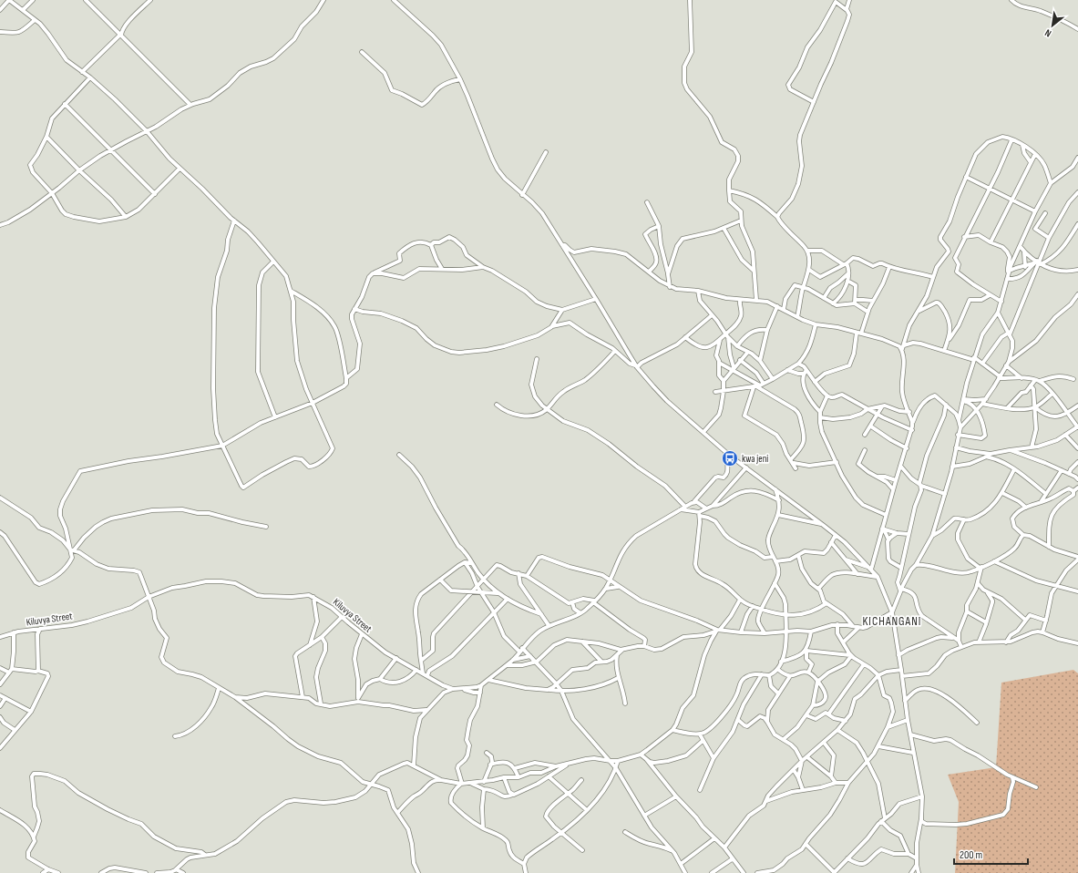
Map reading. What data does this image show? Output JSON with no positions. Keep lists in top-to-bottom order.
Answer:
{
  "streets": {
    "street": ["Kiluvya Street"]
  },
  "districts": ["KICHANGANI"],
  "places": {
    "bus stop": ["kwa jeni"]
  },
  "scale_bar": "200 m",
  "north": "bottom left"
}
